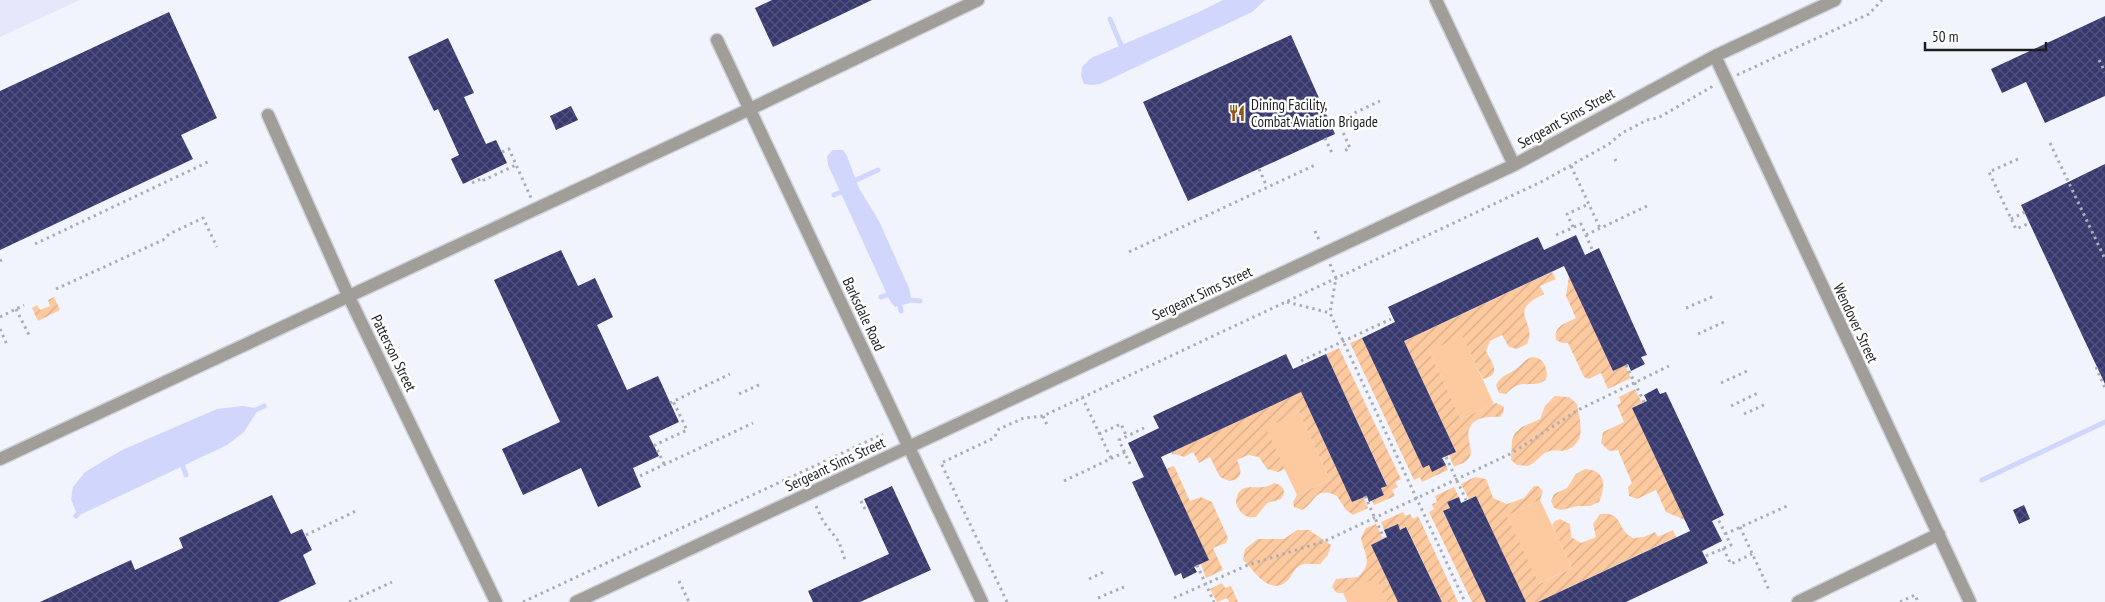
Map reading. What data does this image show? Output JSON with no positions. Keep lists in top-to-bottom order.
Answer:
{
  "streets": {
    "street": [
      "Sergeant Sims Street",
      "Barksdale Road",
      "Wendover Street",
      "Patterson Street"
    ]
  },
  "crossings": [
    ["Sergeant Sims Street", "Barksdale Road"],
    ["Sergeant Sims Street", "Wendover Street"]
  ],
  "places": {
    "restaurant": ["Dining Facility, Combat Aviation Brigade"]
  },
  "scale_bar": "50 m"
}
